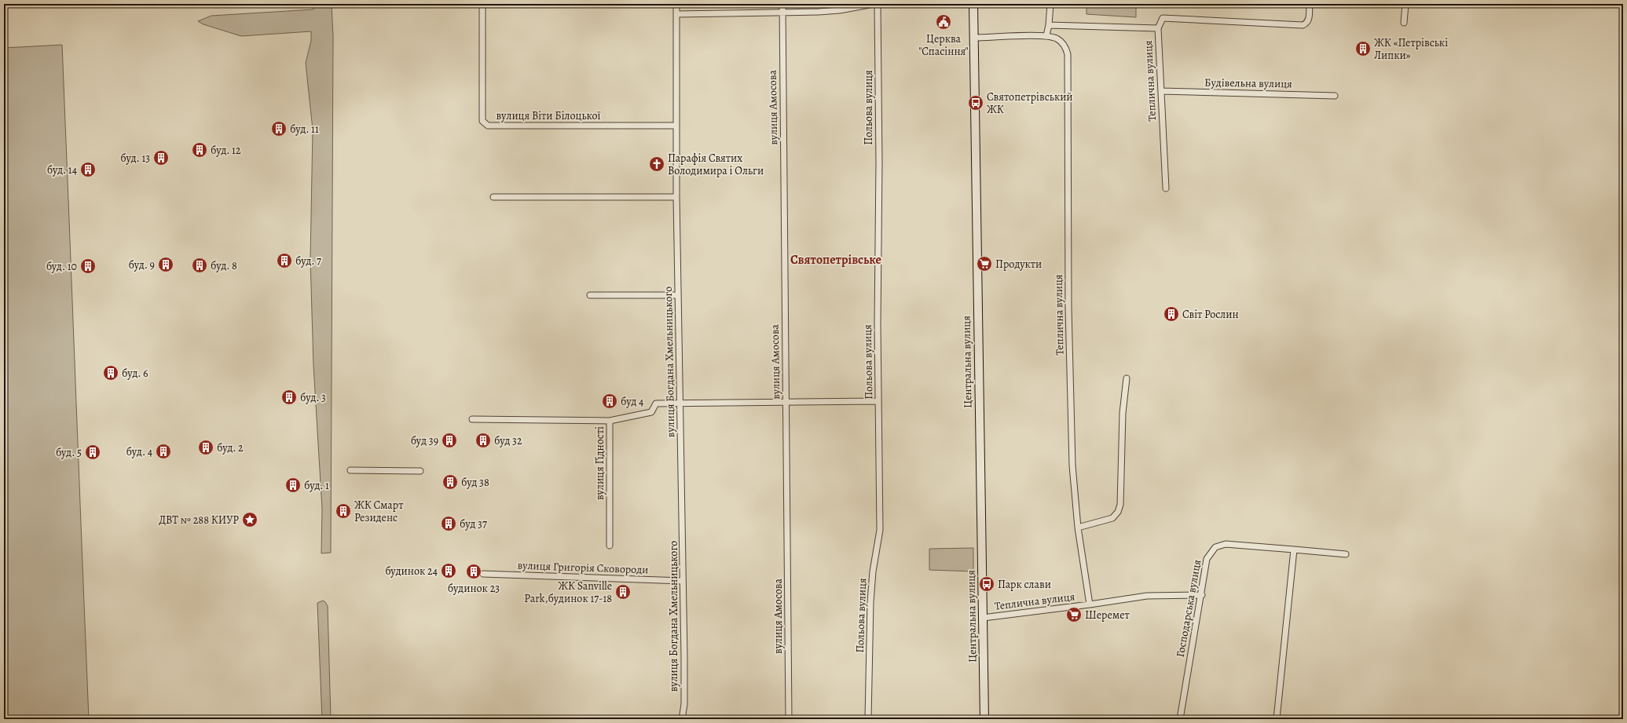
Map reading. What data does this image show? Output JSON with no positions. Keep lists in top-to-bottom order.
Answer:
{
  "streets": {
    "main road": ["Центральна вулиця"],
    "street": [
      "Теплична вулиця",
      "Будівельна вулиця",
      "вулиця Амосова",
      "Польова вулиця",
      "вулиця Віти Білоцької",
      "вулиця Богдана Хмельницького",
      "вулиця Гідності",
      "вулиця Григорія Сковороди",
      "Господарська вулиця"
    ]
  },
  "crossings": [
    ["Теплична вулиця", "Будівельна вулиця"],
    ["Теплична вулиця", "Центральна вулиця"],
    ["Теплична вулиця", "Господарська вулиця"],
    ["вулиця Віти Білоцької", "вулиця Богдана Хмельницького"],
    ["вулиця Богдана Хмельницького", "вулиця Гідності"],
    ["вулиця Богдана Хмельницького", "вулиця Григорія Сковороди"]
  ],
  "districts": ["Святопетрівське"],
  "places": {
    "public building": ["Церква \"Спасіння\""],
    "building": [
      "ЖК «Петрівські Липки»",
      "буд. 11",
      "буд. 12",
      "буд. 13",
      "буд. 14",
      "буд. 7",
      "буд. 9",
      "буд. 8",
      "буд. 10",
      "Світ Рослин",
      "буд. 6",
      "буд. 3",
      "буд 4",
      "буд 39",
      "буд 32",
      "буд. 2",
      "буд. 4",
      "буд. 5",
      "буд 38",
      "буд. 1",
      "ЖК Смарт Резиденс",
      "буд 37",
      "будинок 24",
      "будинок 23",
      "ЖК Sanville Park,будинок 17-18"
    ],
    "bus stop": ["Святопетрівський ЖК", "Парк слави"],
    "church": ["Парафія Святих Володимира і Ольги"],
    "supermarket": ["Продукти", "Шеремет"],
    "place": ["ДВТ № 288 КИУР"]
  }
}
